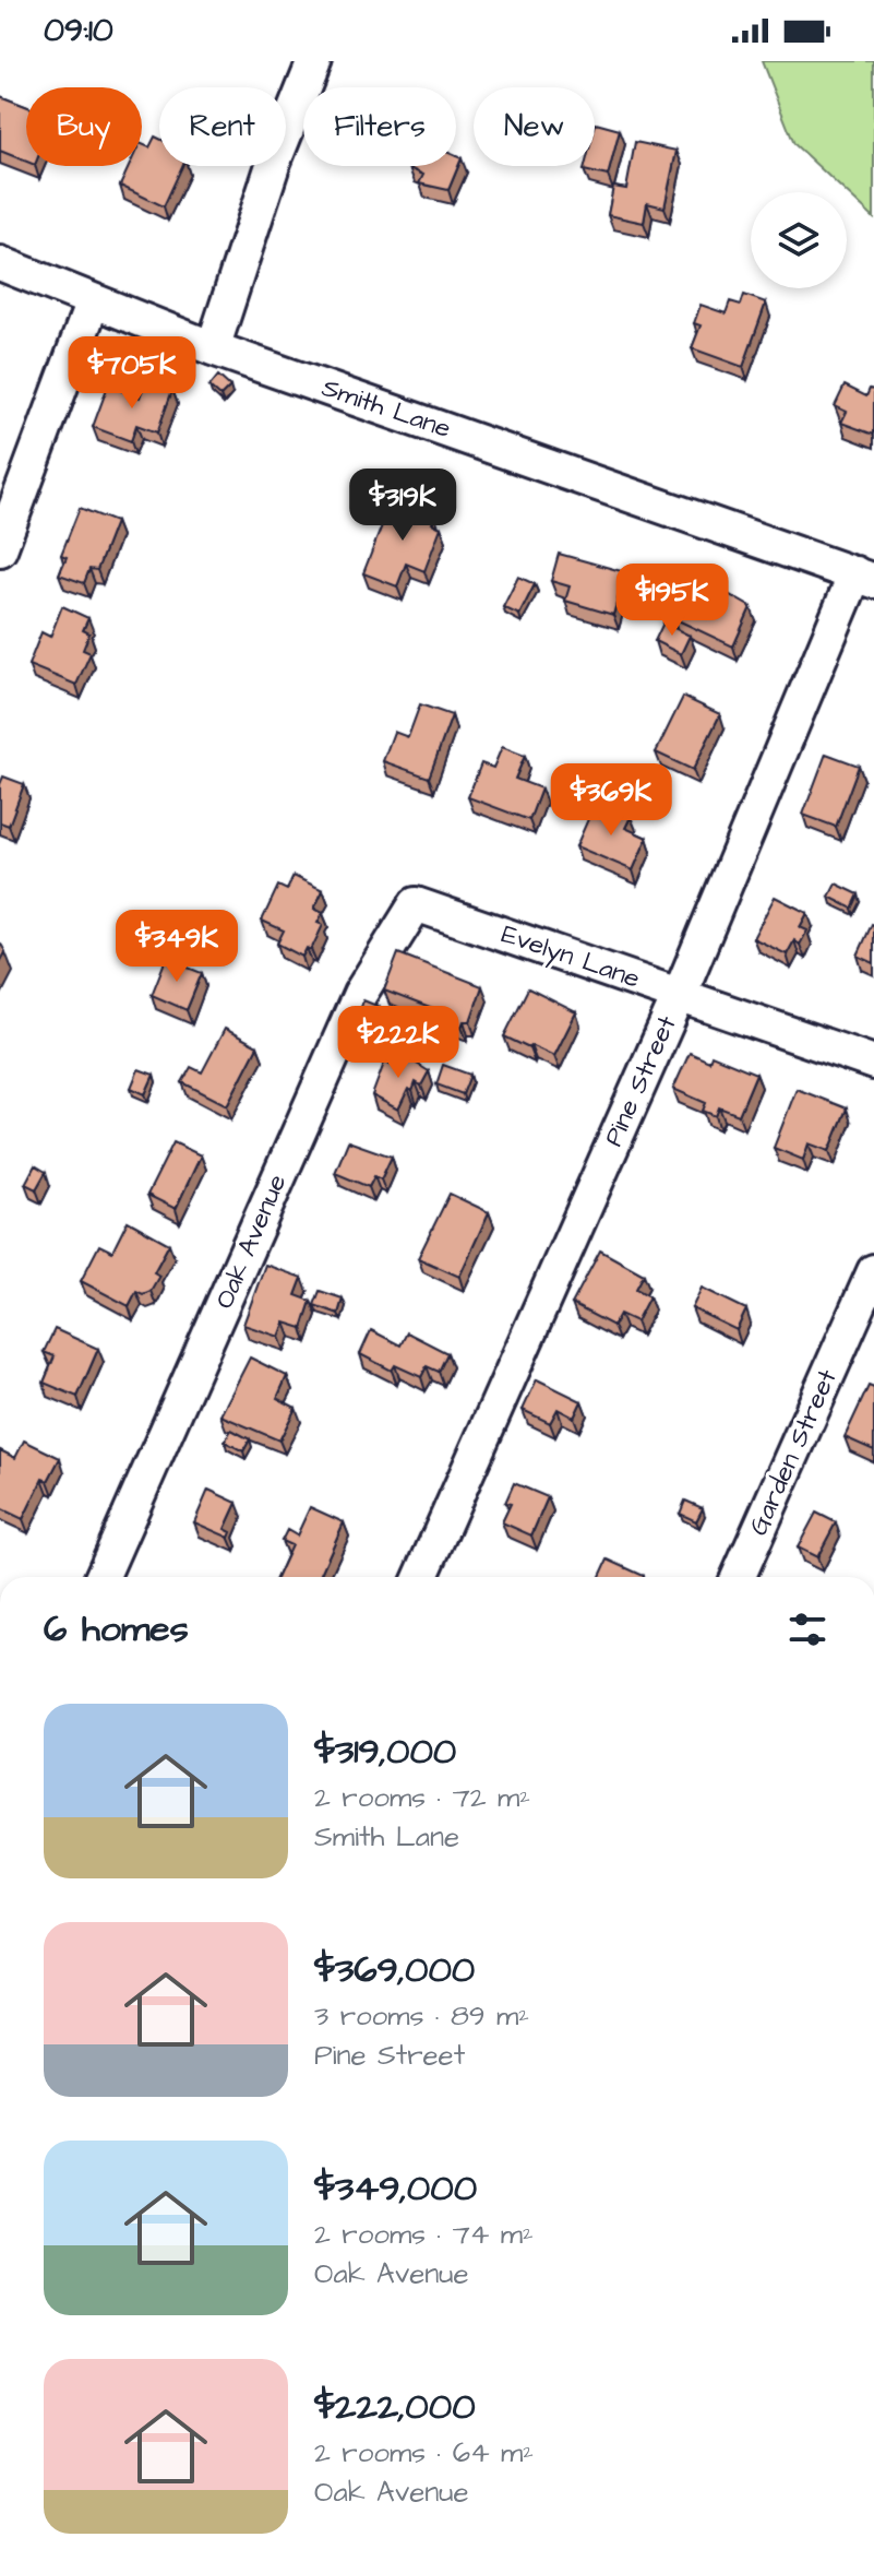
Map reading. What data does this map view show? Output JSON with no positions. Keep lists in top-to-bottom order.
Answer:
{
  "streets": {
    "street": [
      "Smith Lane",
      "Evelyn Lane",
      "Pine Street",
      "Oak Avenue",
      "Garden Street"
    ]
  },
  "crossings": [
    ["Smith Lane", "Pine Street"],
    ["Evelyn Lane", "Pine Street"],
    ["Evelyn Lane", "Oak Avenue"]
  ],
  "page": {
    "status": "09:10",
    "chip": [
      "Buy",
      "Rent",
      "Filters",
      "New"
    ],
    "price": [
      "$705K",
      "$319K",
      "$195K",
      "$369K",
      "$349K",
      "$222K"
    ],
    "heading": "6 homes",
    "list": [
      {
        "name": "$319,000",
        "note": "2 rooms · 72 m² · Smith Lane"
      },
      {
        "name": "$369,000",
        "note": "3 rooms · 89 m² · Pine Street"
      },
      {
        "name": "$349,000",
        "note": "2 rooms · 74 m² · Oak Avenue"
      },
      {
        "name": "$222,000",
        "note": "2 rooms · 64 m² · Oak Avenue"
      }
    ]
  }
}
